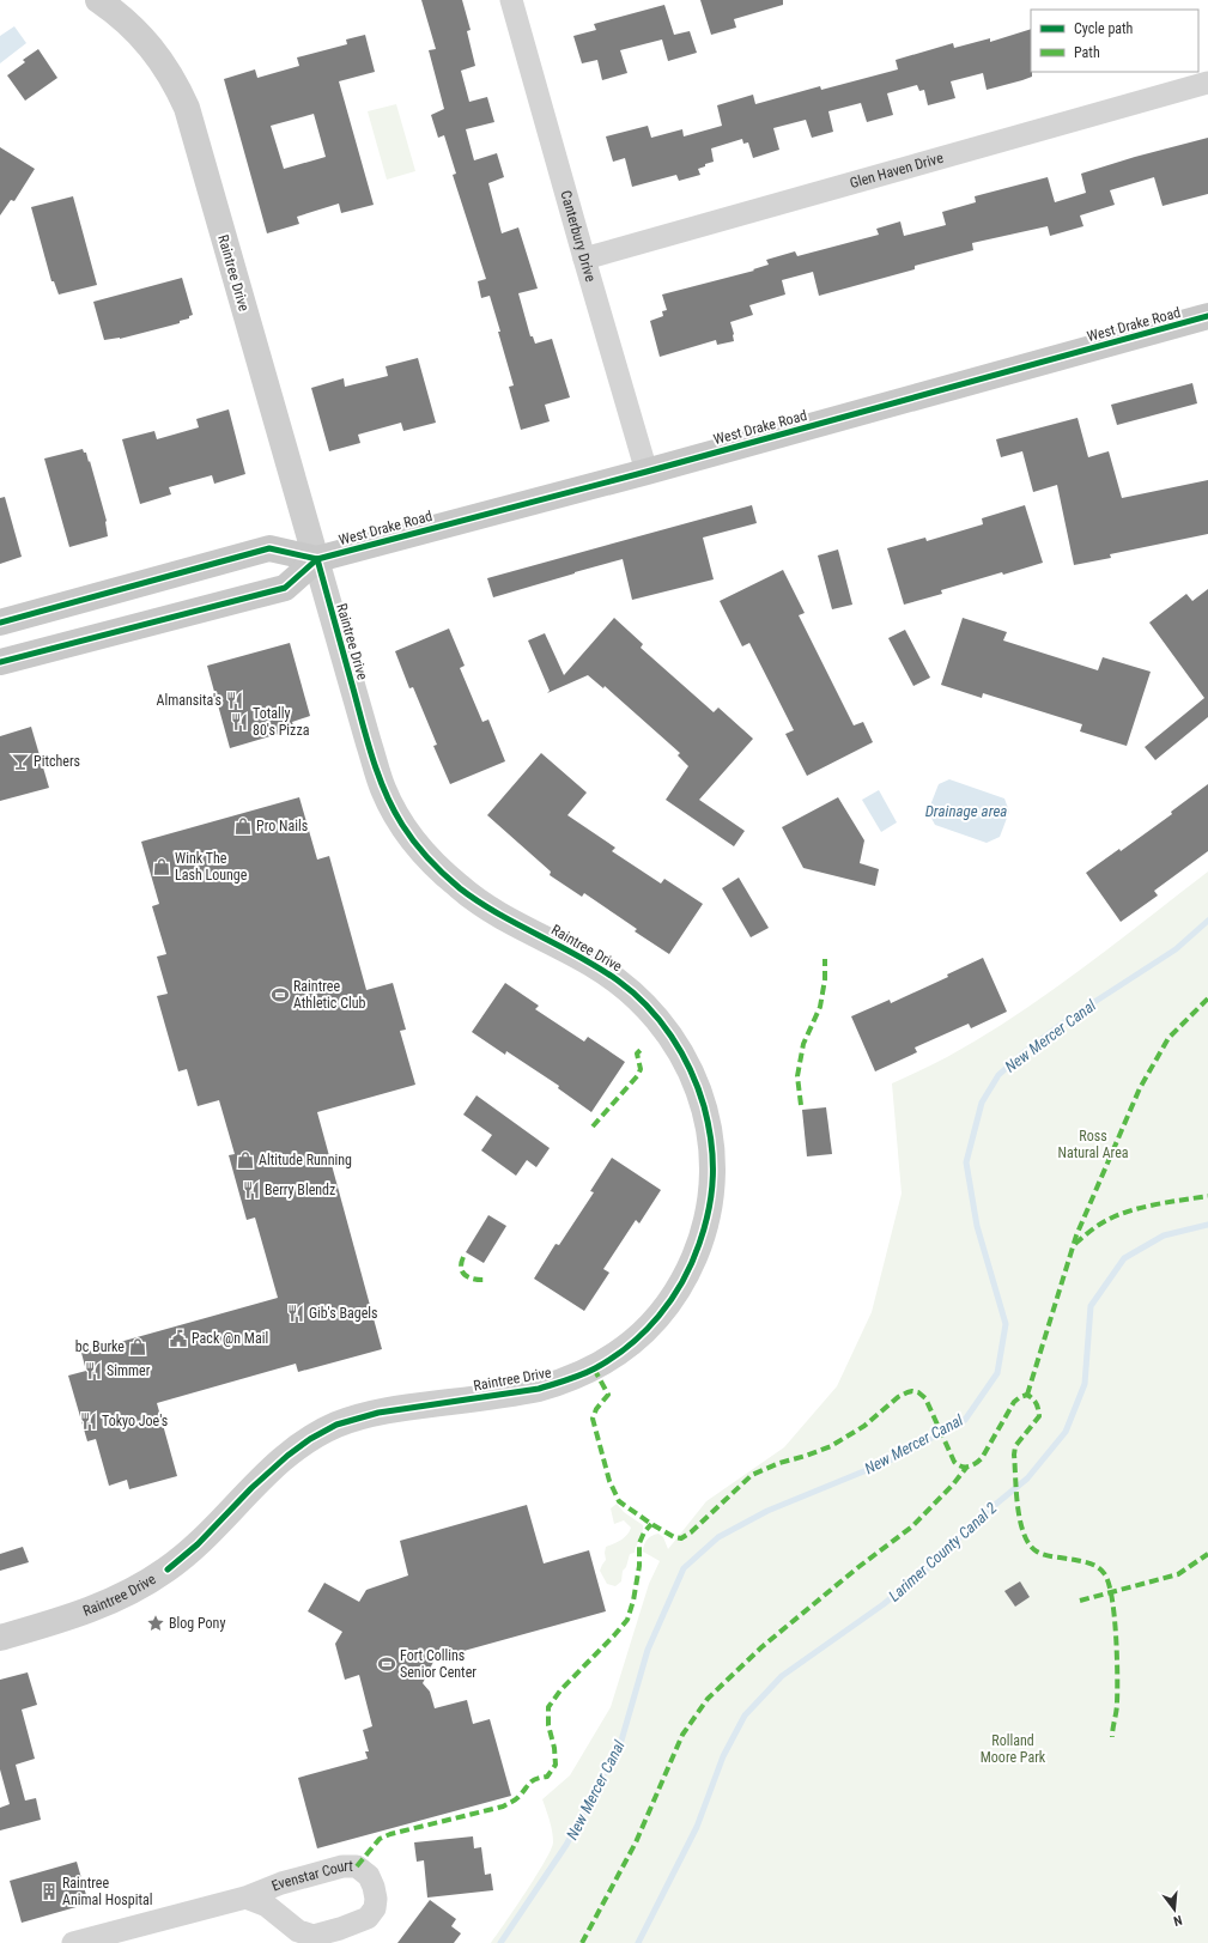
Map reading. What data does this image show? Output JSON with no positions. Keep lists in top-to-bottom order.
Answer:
{
  "streets": {
    "main road": ["West Drake Road"],
    "street": [
      "Glen Haven Drive",
      "Canterbury Drive",
      "Raintree Drive",
      "Evenstar Court"
    ]
  },
  "crossings": [
    ["Glen Haven Drive", "Canterbury Drive"],
    ["Canterbury Drive", "West Drake Road"],
    ["Raintree Drive", "West Drake Road"]
  ],
  "water": ["Drainage area", "New Mercer Canal", "Larimer County Canal 2"],
  "parks": ["Ross Natural Area", "Rolland Moore Park"],
  "places": {
    "restaurant": [
      "Almansita's",
      "Totally 80's Pizza",
      "Berry Blendz",
      "Gib's Bagels",
      "Simmer",
      "Tokyo Joe's"
    ],
    "bar": ["Pitchers"],
    "shop": [
      "Pro Nails",
      "Wink The Lash Lounge",
      "Altitude Running",
      "bc Burke"
    ],
    "sports": ["Raintree Athletic Club", "Fort Collins Senior Center"],
    "public building": ["Pack @n Mail"],
    "place": ["Blog Pony"],
    "building": ["Raintree Animal Hospital"]
  },
  "legend": ["Cycle path", "Path"],
  "north": "bottom"
}
